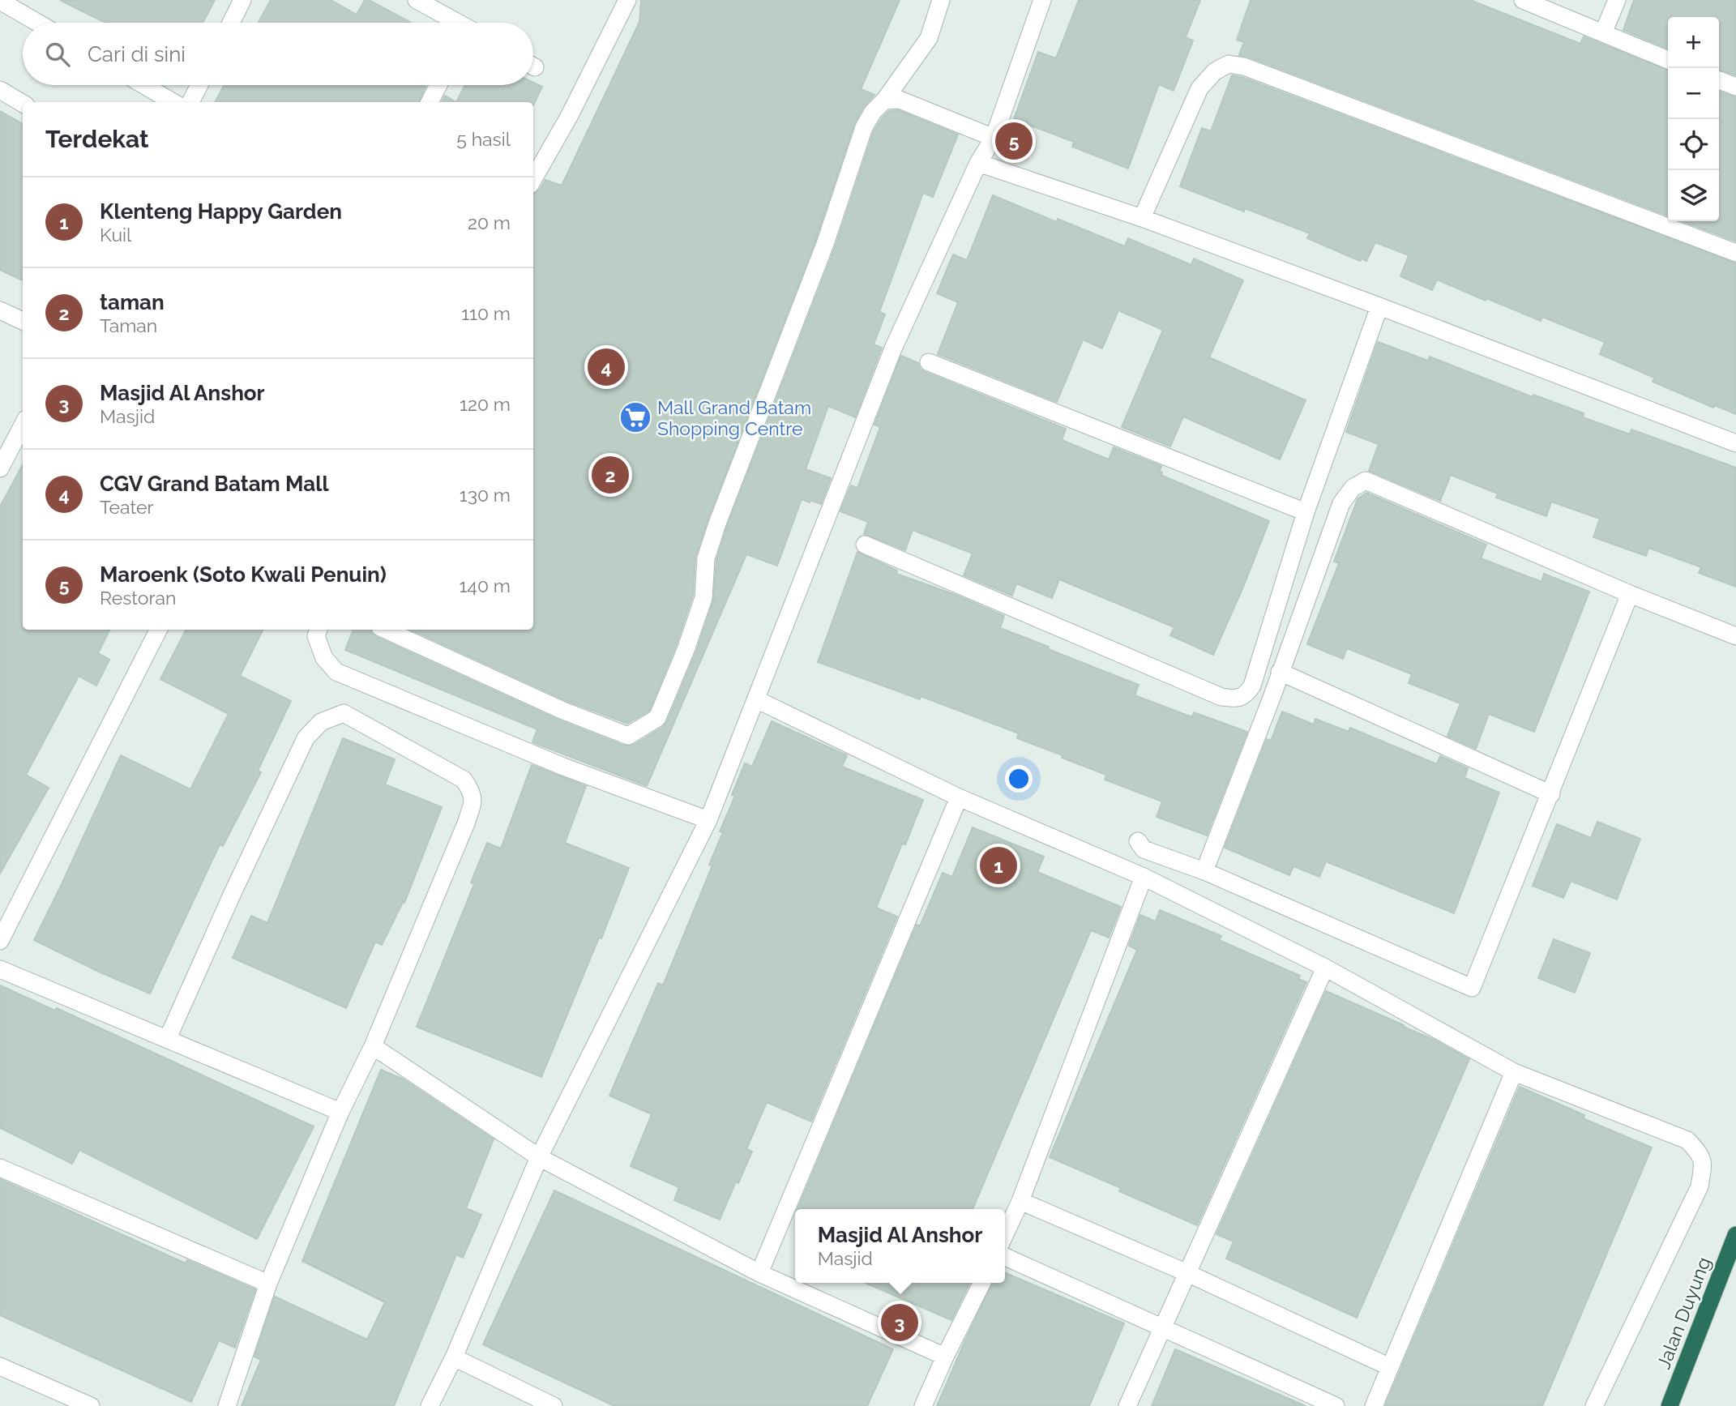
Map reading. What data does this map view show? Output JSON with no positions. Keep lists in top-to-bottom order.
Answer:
{
  "streets": {
    "highway": ["Jalan Duyung"]
  },
  "places": {
    "supermarket": ["Mall Grand Batam Shopping Centre"]
  },
  "page": {
    "map_buttons": ["+", "−"],
    "search": "Cari di sini",
    "heading": ["Terdekat", "5 hasil"],
    "pins": [
      "5",
      "4",
      "2",
      "1",
      "3"
    ],
    "list": [
      {
        "mark": "1",
        "name": "Klenteng Happy Garden",
        "note": "Kuil",
        "value": "20 m"
      },
      {
        "mark": "2",
        "name": "taman",
        "note": "Taman",
        "value": "110 m"
      },
      {
        "mark": "3",
        "name": "Masjid Al Anshor",
        "note": "Masjid",
        "value": "120 m"
      },
      {
        "mark": "4",
        "name": "CGV Grand Batam Mall",
        "note": "Teater",
        "value": "130 m"
      },
      {
        "mark": "5",
        "name": "Maroenk (Soto Kwali Penuin)",
        "note": "Restoran",
        "value": "140 m"
      }
    ],
    "popup": ["Masjid Al Anshor", "Masjid"]
  }
}
